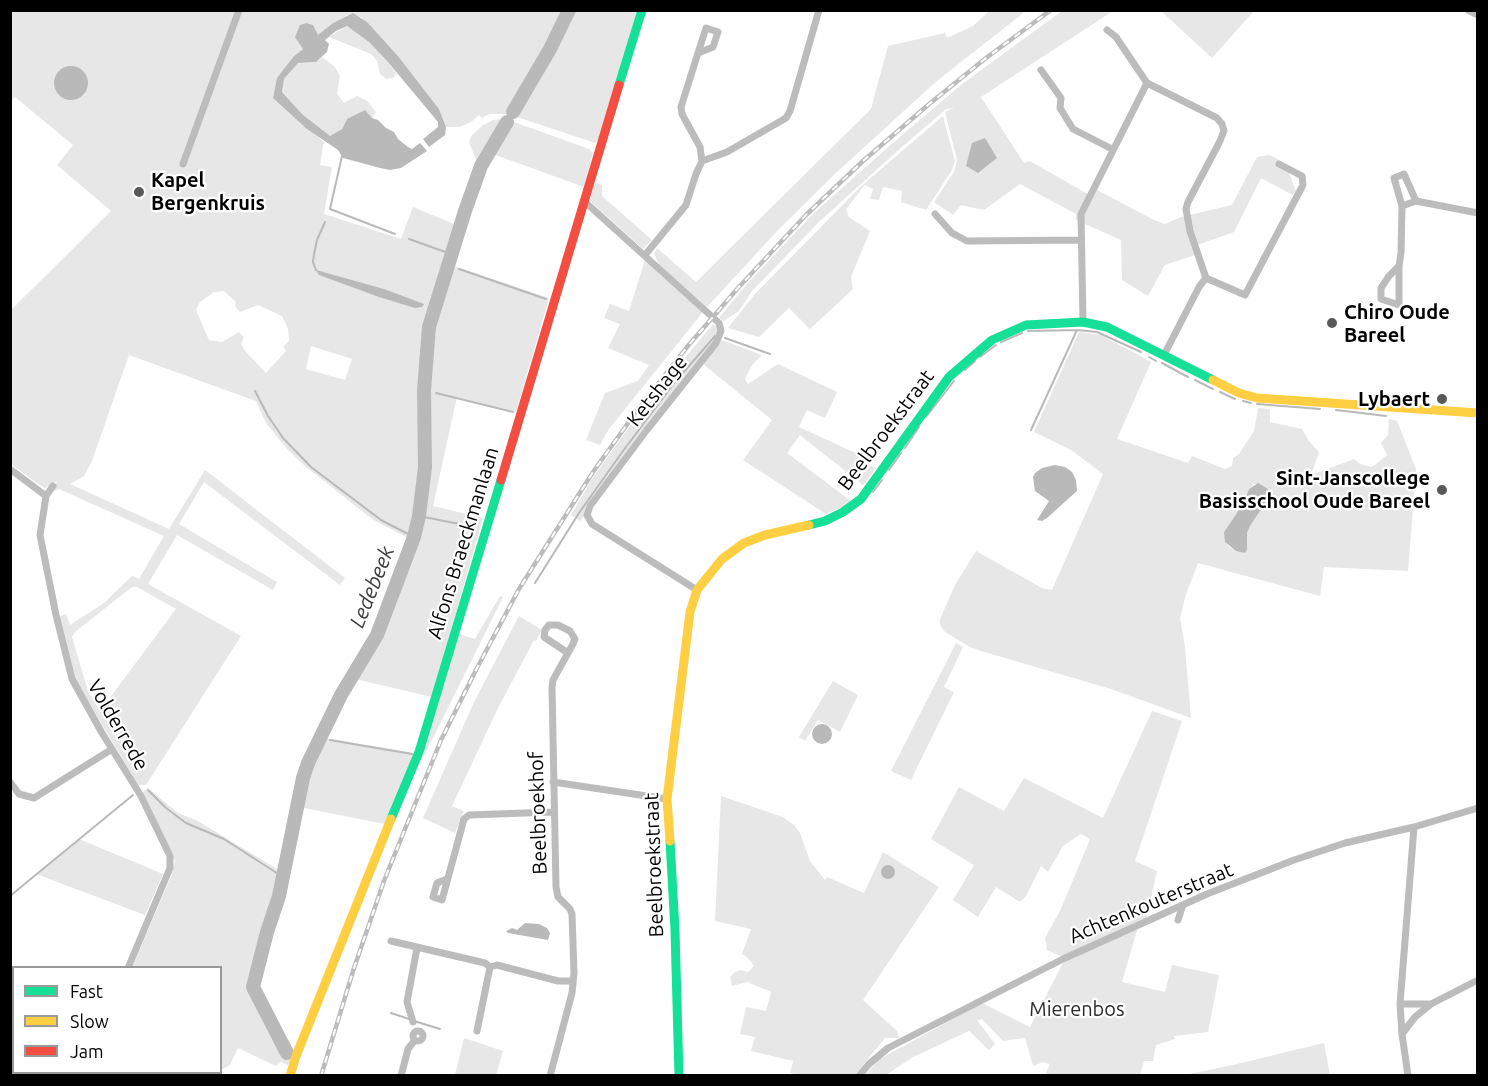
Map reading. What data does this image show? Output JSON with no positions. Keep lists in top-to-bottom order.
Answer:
{
  "streets": {
    "street": [
      "Ketshage",
      "Beelbroekstraat",
      "Alfons Braeckmanlaan",
      "Volderrede",
      "Beelbroekhof",
      "Achtenkouterstraat"
    ]
  },
  "crossings": [
    ["Ketshage", "Beelbroekstraat"],
    ["Ketshage", "Alfons Braeckmanlaan"]
  ],
  "water": ["Ledebeek"],
  "parks": ["Mierenbos"],
  "places": [
    "Kapel Bergenkruis",
    "Chiro Oude Bareel",
    "Lybaert",
    "Sint-Janscollege Basisschool Oude Bareel"
  ],
  "legend": ["Fast", "Slow", "Jam"]
}
